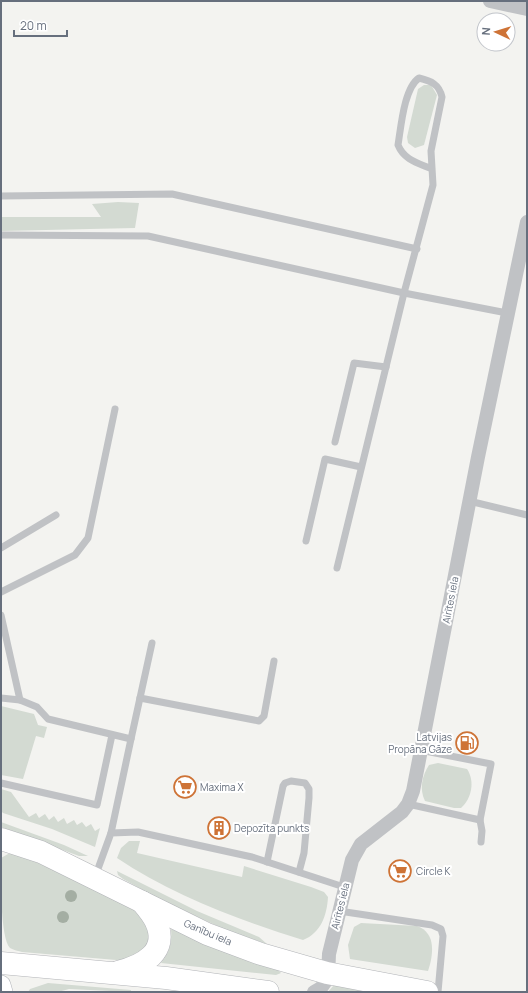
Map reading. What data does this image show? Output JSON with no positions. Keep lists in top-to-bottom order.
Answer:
{
  "streets": {
    "highway": ["Ganību iela"],
    "street": ["Airītes iela"]
  },
  "crossings": [
    ["Airītes iela", "Ganību iela"]
  ],
  "places": {
    "fuel station": ["Latvijas Propāna Gāze"],
    "supermarket": ["Maxima X", "Circle K"],
    "building": ["Depozīta punkts"]
  },
  "scale_bar": "20 m",
  "north": "left"
}
